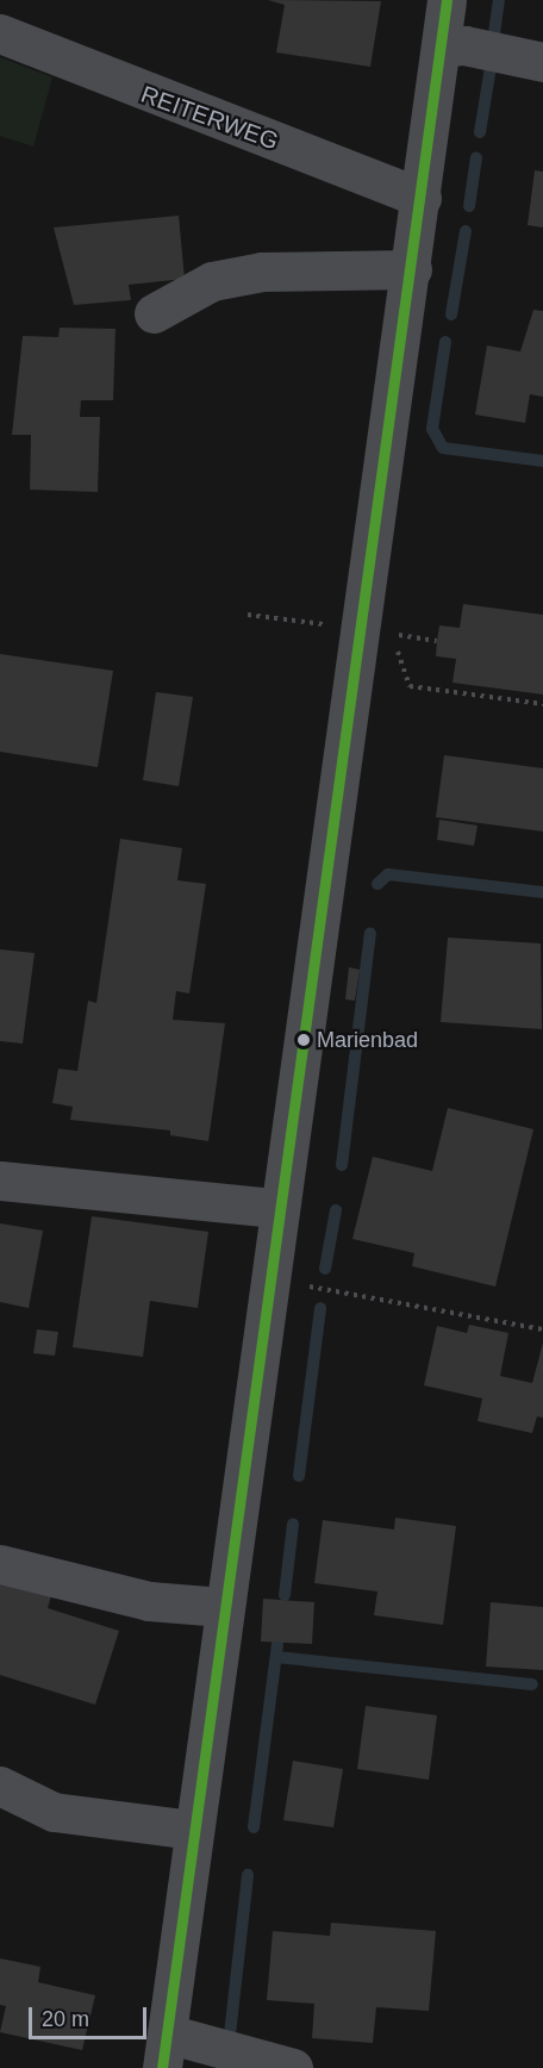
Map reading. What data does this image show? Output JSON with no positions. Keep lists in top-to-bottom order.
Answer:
{
  "streets": {
    "street": ["REITERWEG"]
  },
  "places": ["Marienbad"],
  "scale_bar": "20 m"
}
